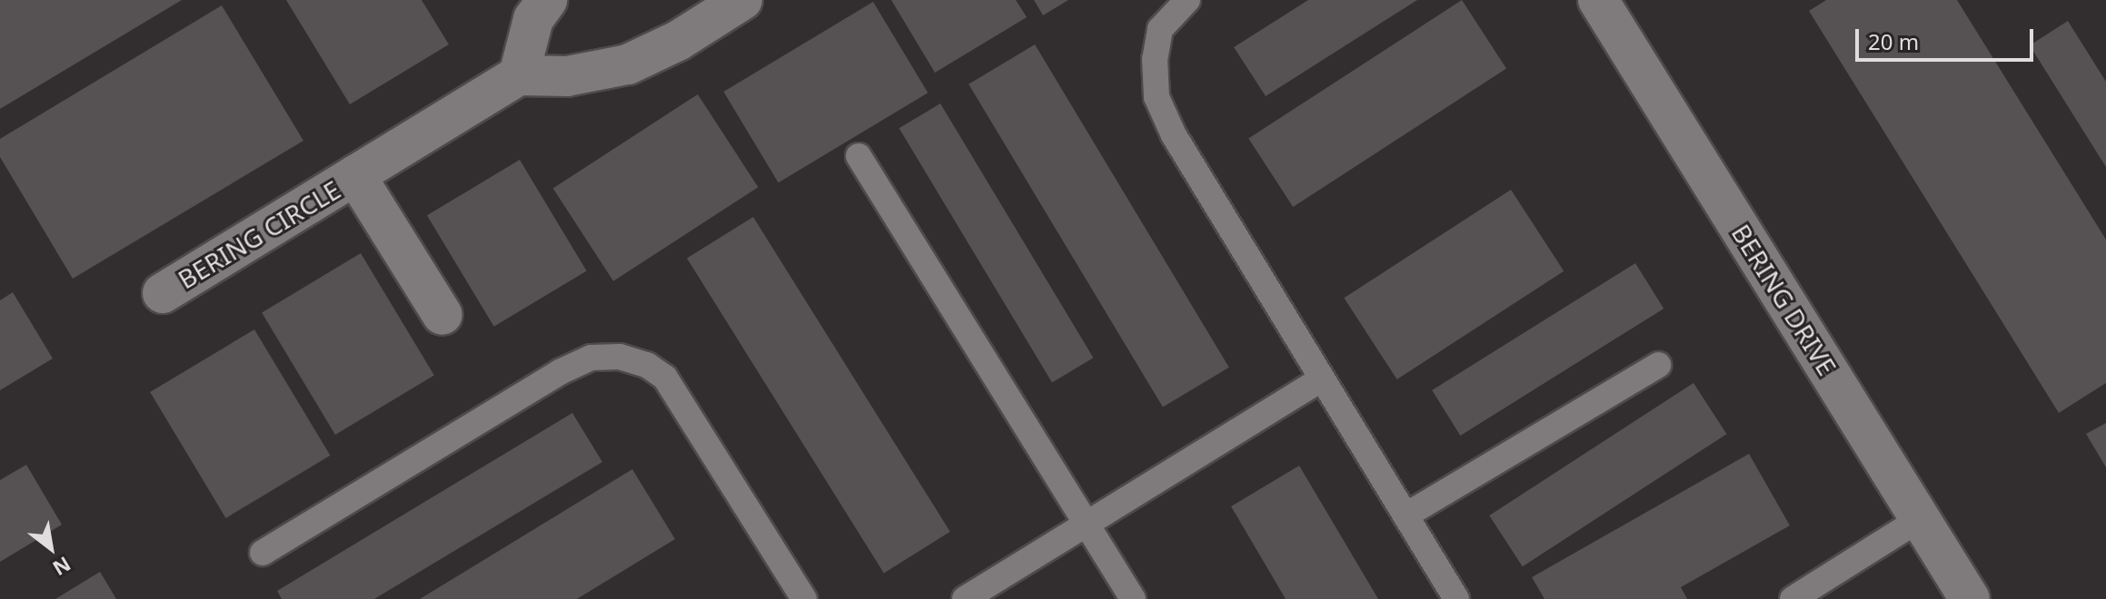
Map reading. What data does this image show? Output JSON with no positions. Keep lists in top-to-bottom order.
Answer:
{
  "streets": {
    "street": ["BERING CIRCLE", "BERING DRIVE"]
  },
  "scale_bar": "20 m",
  "north": "bottom right"
}
